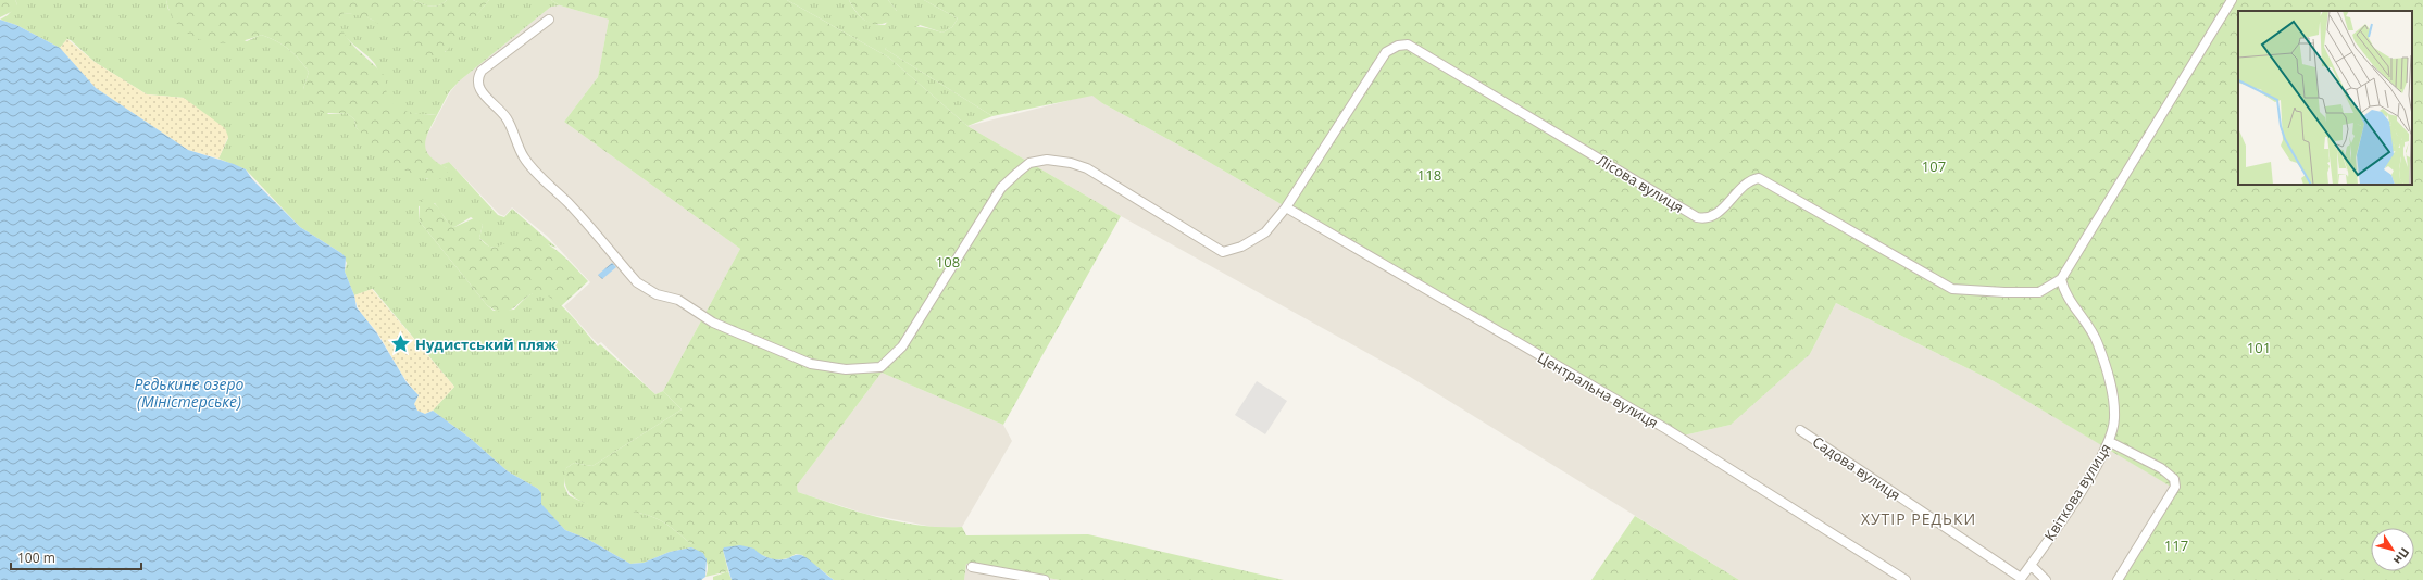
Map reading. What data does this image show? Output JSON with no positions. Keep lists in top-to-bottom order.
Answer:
{
  "streets": {
    "street": [
      "Лісова вулиця",
      "Центральна вулиця",
      "Садова вулиця",
      "Квіткова вулиця"
    ]
  },
  "crossings": [
    ["Лісова вулиця", "Центральна вулиця"],
    ["Лісова вулиця", "Квіткова вулиця"],
    ["Садова вулиця", "Квіткова вулиця"]
  ],
  "districts": ["ХУТІР РЕДЬКИ"],
  "water": ["Редькине озеро (Міністерське)"],
  "parks": [
    "107",
    "118",
    "108",
    "101",
    "117"
  ],
  "places": {
    "place": ["Нудистський пляж"]
  },
  "scale_bar": "100 m",
  "north": "bottom right"
}
